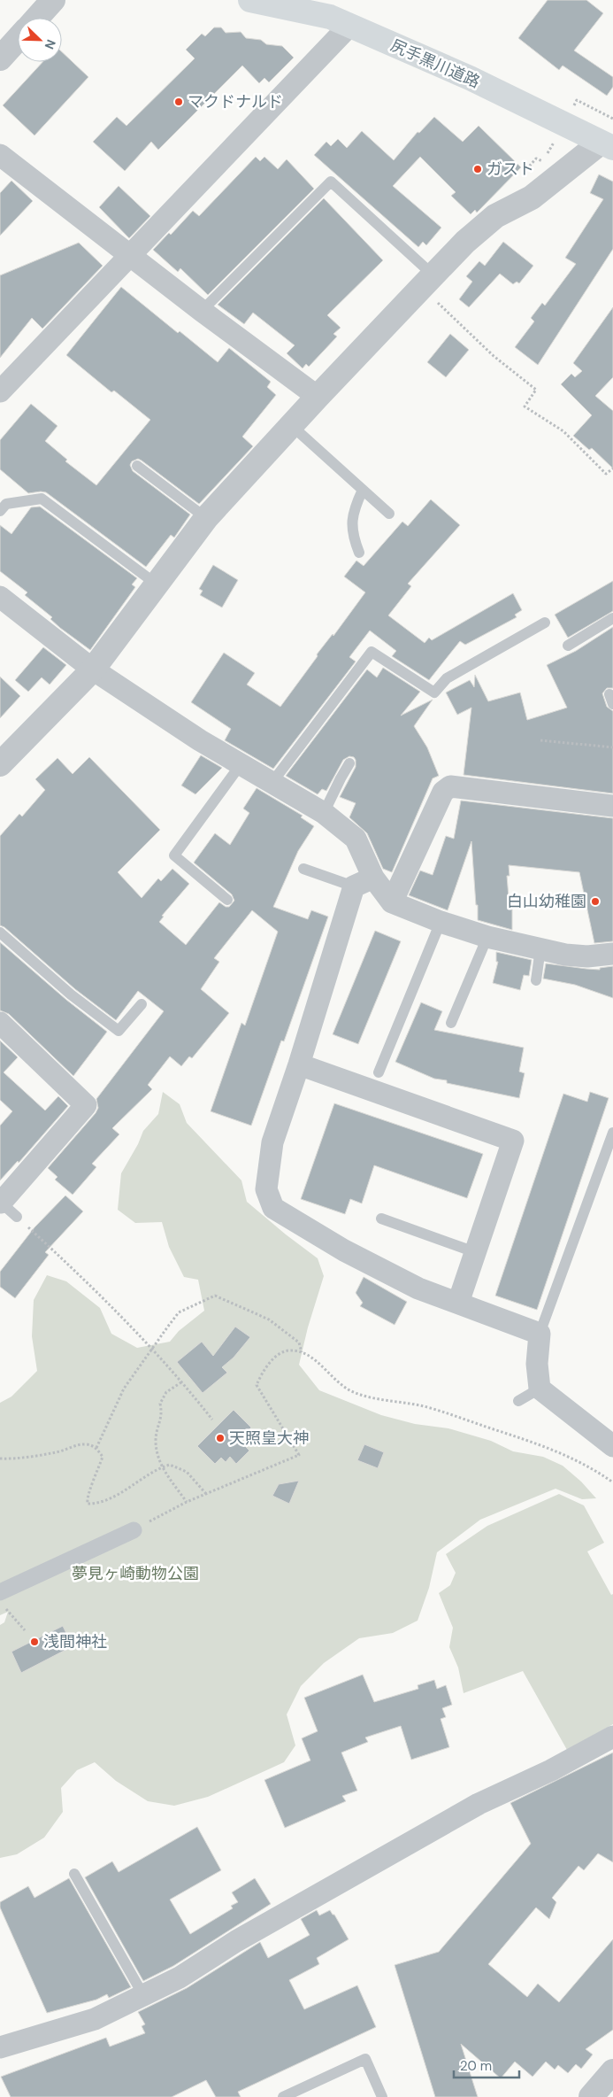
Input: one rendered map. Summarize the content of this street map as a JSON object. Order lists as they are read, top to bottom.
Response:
{
  "streets": {
    "main road": ["尻手黒川道路"]
  },
  "parks": ["夢見ヶ崎動物公園"],
  "places": [
    "マクドナルド",
    "ガスト",
    "白山幼稚園",
    "天照皇大神",
    "浅間神社"
  ],
  "scale_bar": "20 m",
  "north": "bottom right"
}
